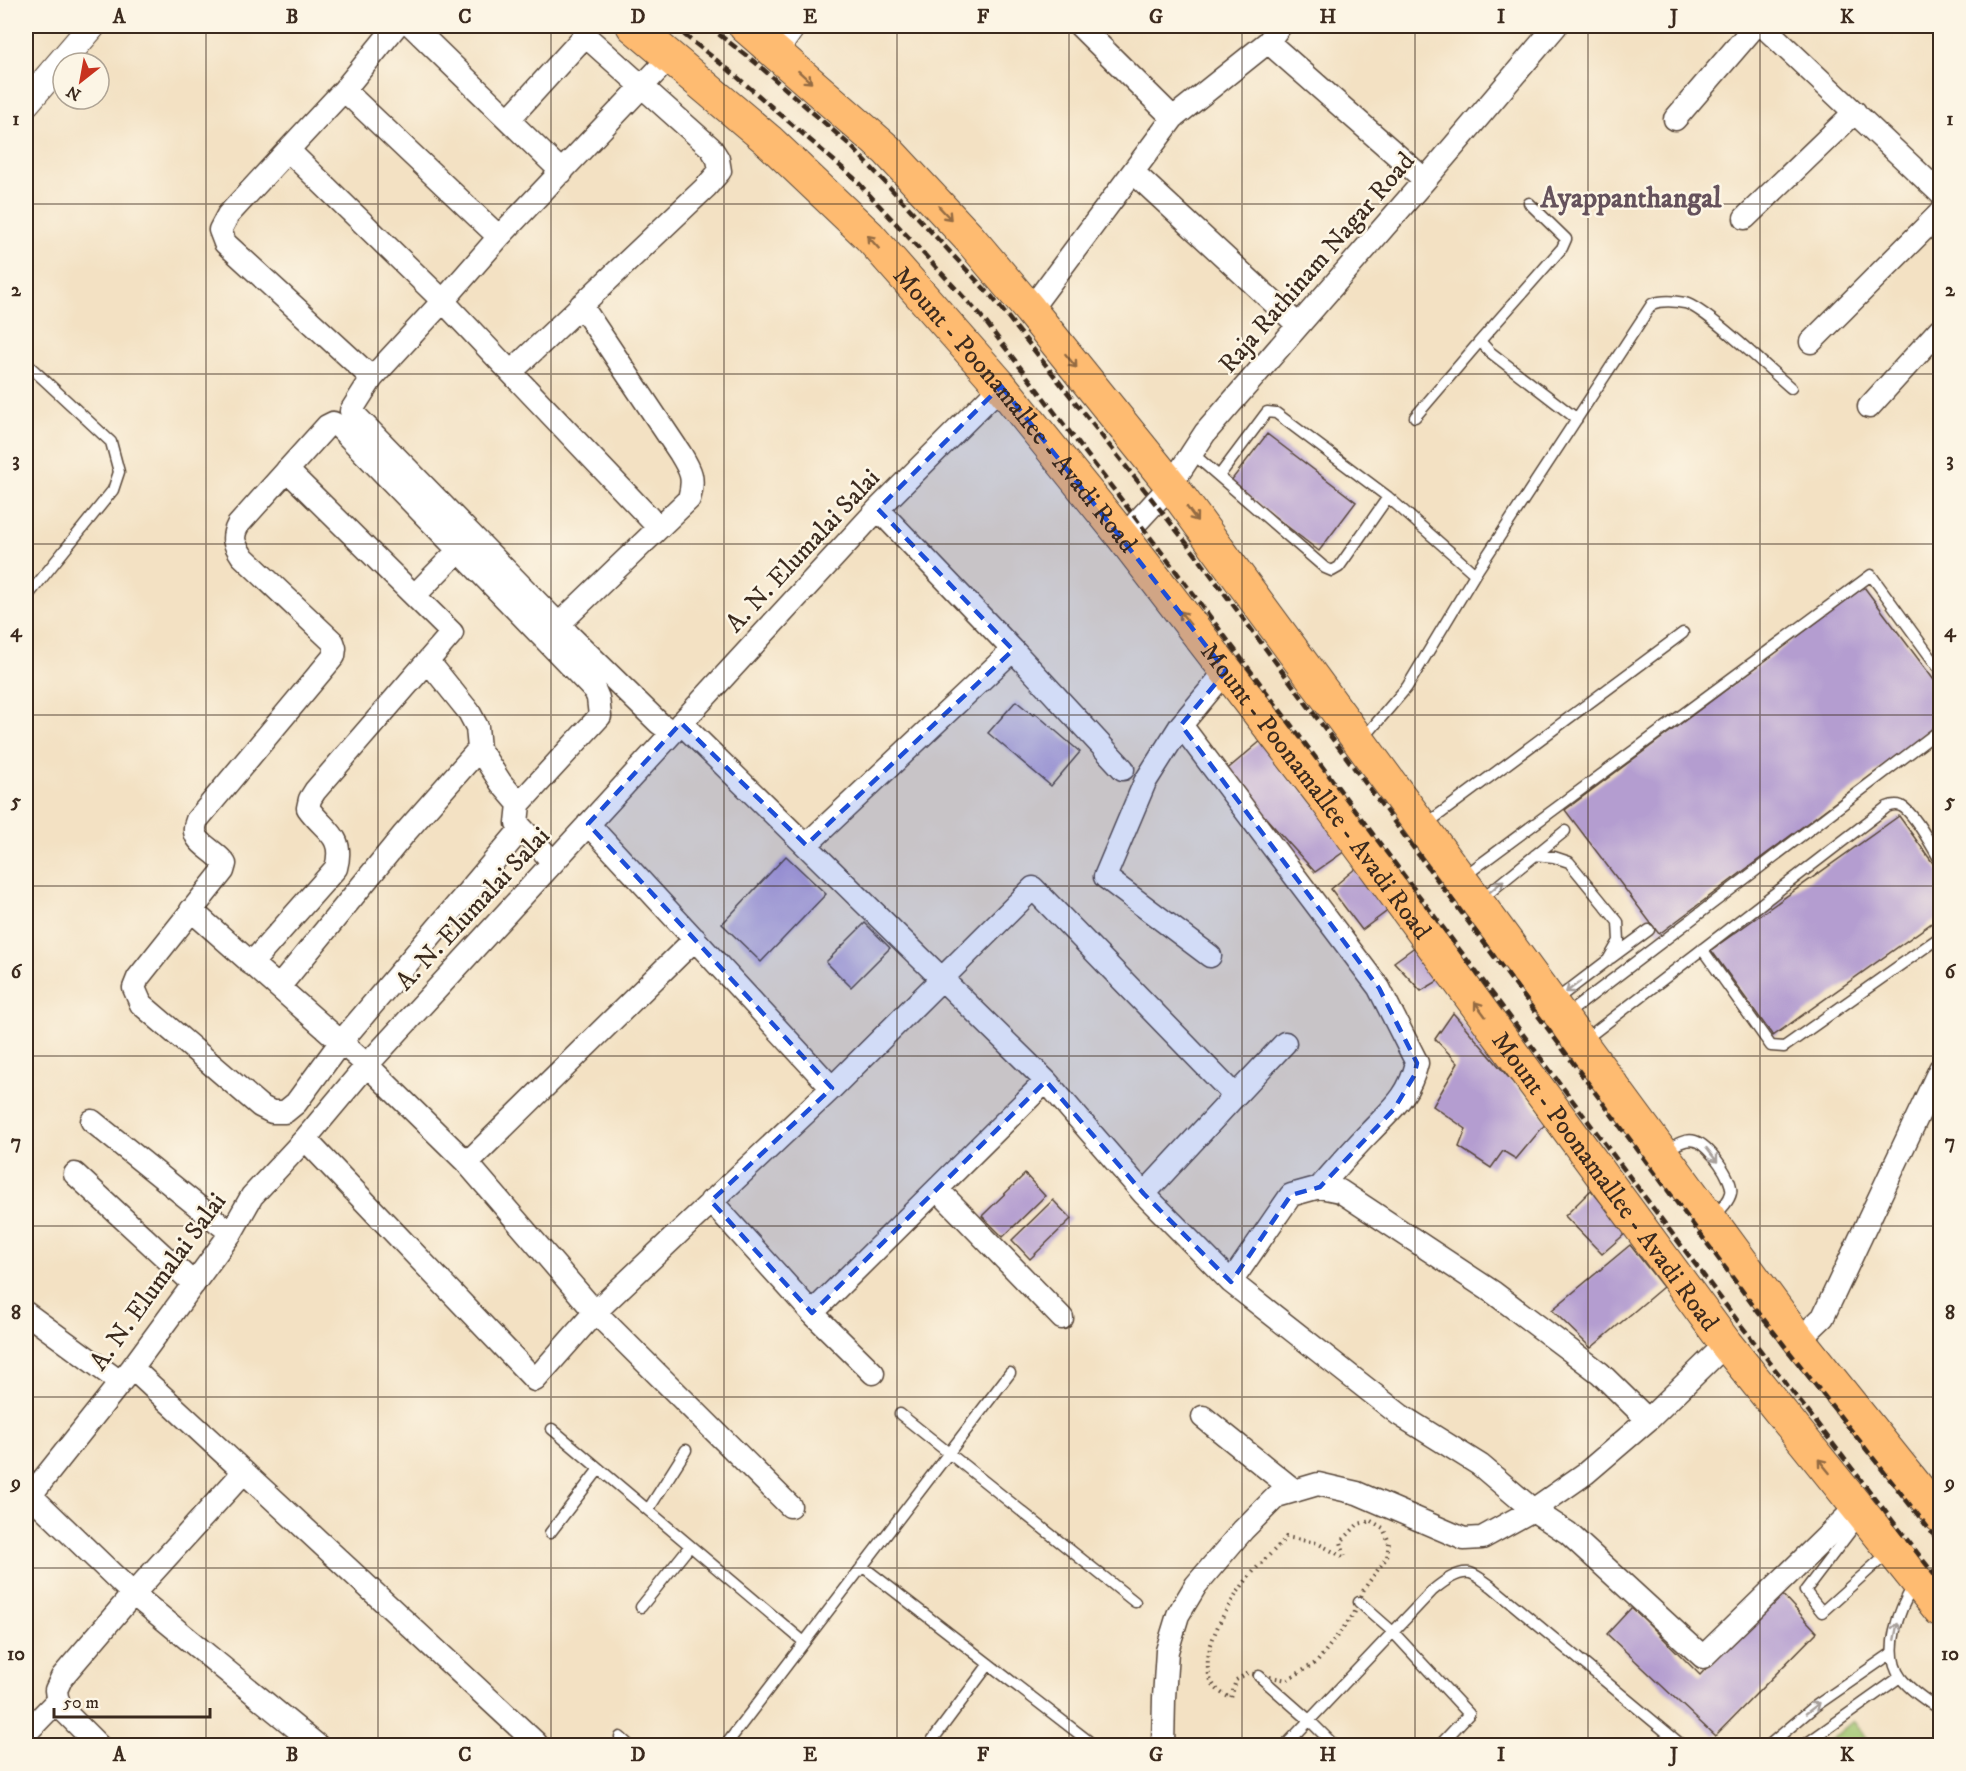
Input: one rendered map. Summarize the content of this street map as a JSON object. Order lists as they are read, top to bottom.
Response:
{
  "streets": {
    "main road": ["Mount - Poonamallee - Avadi Road"],
    "street": ["Raja Rathinam Nagar Road", "A. N. Elumalai Salai"]
  },
  "crossings": [
    ["Raja Rathinam Nagar Road", "Mount - Poonamallee - Avadi Road"],
    ["Mount - Poonamallee - Avadi Road", "A. N. Elumalai Salai"]
  ],
  "districts": ["Ayappanthangal"],
  "scale_bar": "50 m",
  "north": "bottom left",
  "grid": {
    "columns": [
      "A",
      "B",
      "C",
      "D",
      "E",
      "F",
      "G",
      "H",
      "I",
      "J",
      "K"
    ],
    "rows": [
      "1",
      "2",
      "3",
      "4",
      "5",
      "6",
      "7",
      "8",
      "9",
      "10"
    ]
  }
}
